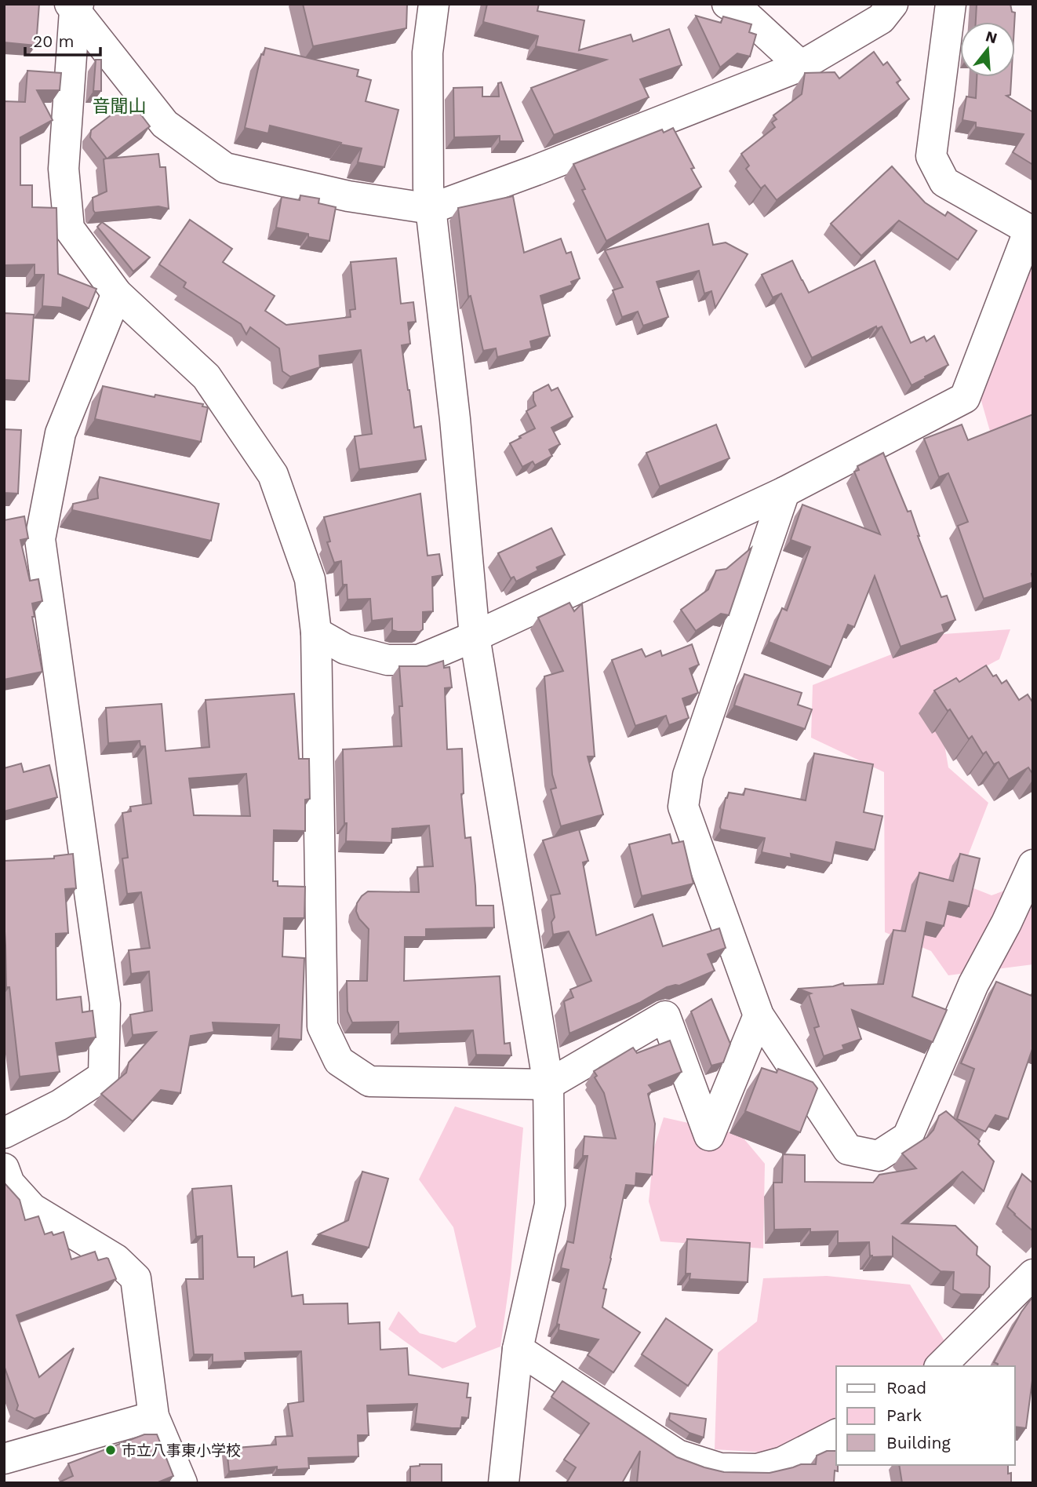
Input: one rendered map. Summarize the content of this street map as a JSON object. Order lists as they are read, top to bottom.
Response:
{
  "districts": ["音聞山"],
  "places": ["市立八事東小学校"],
  "legend": ["Road", "Park", "Building"],
  "scale_bar": "20 m",
  "north": "top"
}
